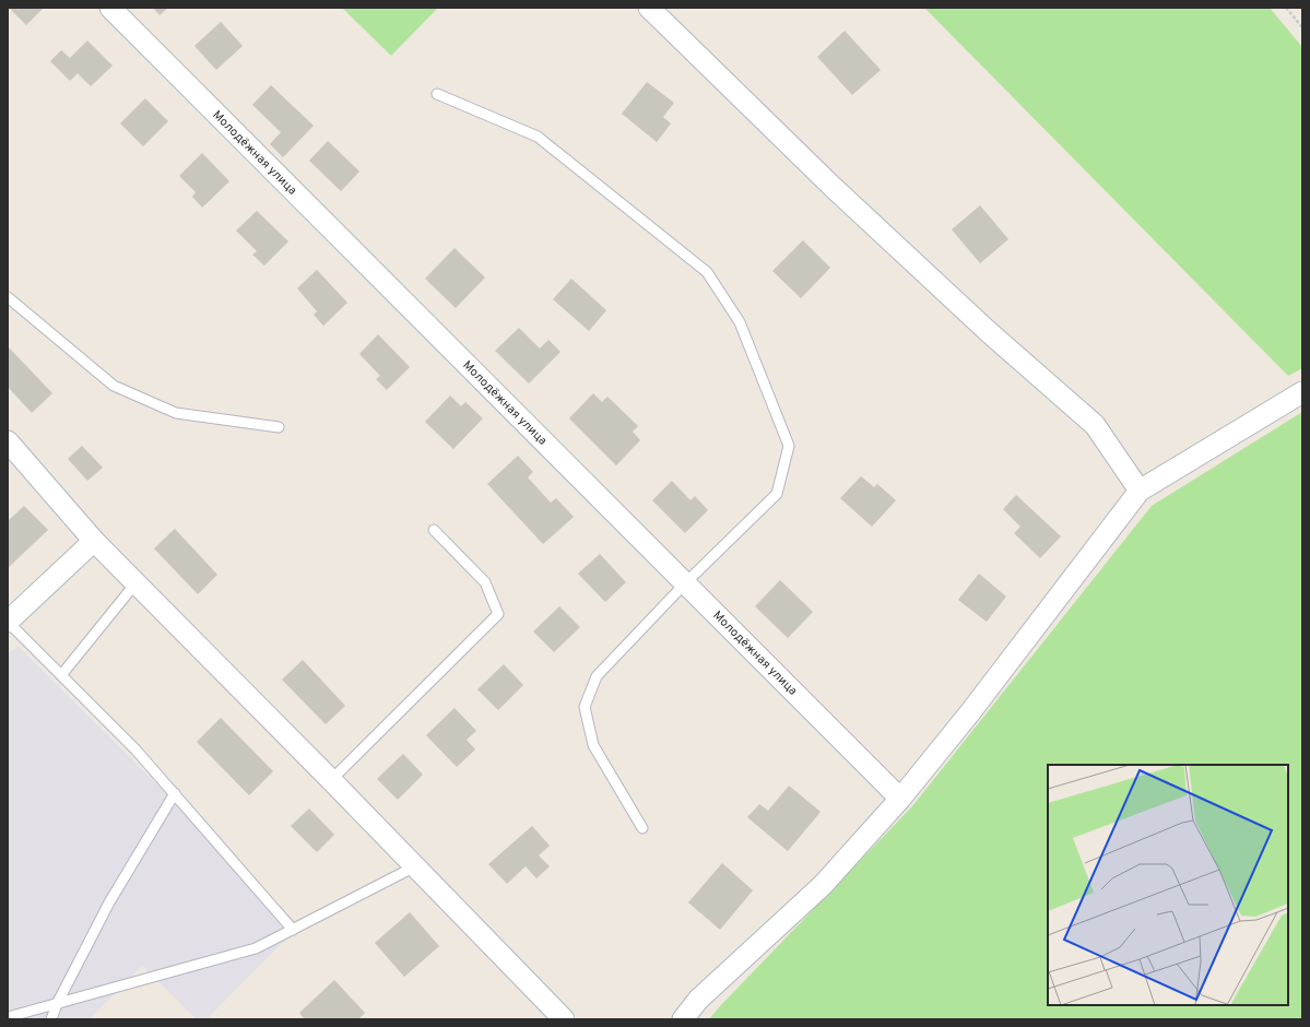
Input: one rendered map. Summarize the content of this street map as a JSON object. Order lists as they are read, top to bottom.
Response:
{
  "streets": {
    "street": ["Молодёжная улица"]
  }
}
